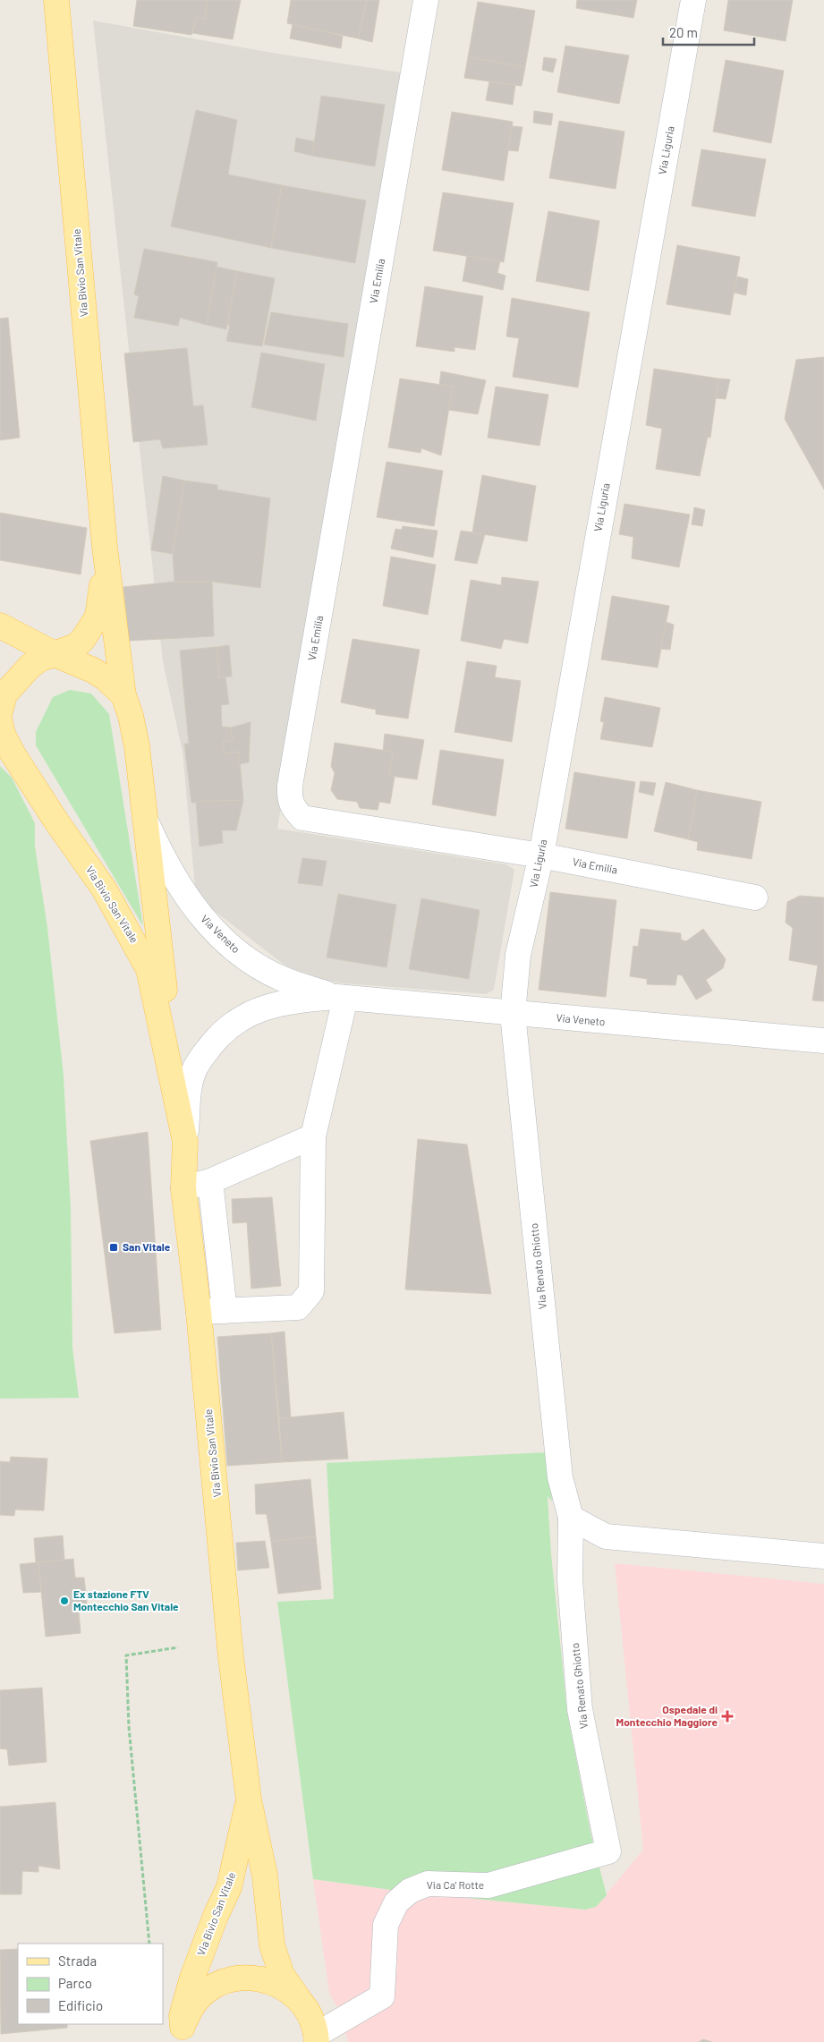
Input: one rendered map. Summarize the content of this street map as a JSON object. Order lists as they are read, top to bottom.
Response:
{
  "streets": {
    "main road": ["Via Bivio San Vitale"],
    "street": [
      "Via Liguria",
      "Via Emilia",
      "Via Veneto",
      "Via Renato Ghiotto",
      "Via Ca' Rotte"
    ]
  },
  "crossings": [
    ["Via Liguria", "Via Emilia"],
    ["Via Liguria", "Via Veneto"],
    ["Via Liguria", "Via Renato Ghiotto"],
    ["Via Bivio San Vitale", "Via Veneto"],
    ["Via Bivio San Vitale", "Via Ca' Rotte"],
    ["Via Veneto", "Via Renato Ghiotto"],
    ["Via Renato Ghiotto", "Via Ca' Rotte"]
  ],
  "places": {
    "transit": ["San Vitale"],
    "other": ["Ex stazione FTV Montecchio San Vitale"],
    "health": ["Ospedale di Montecchio Maggiore"]
  },
  "legend": ["Strada", "Parco", "Edificio"],
  "scale_bar": "20 m"
}
